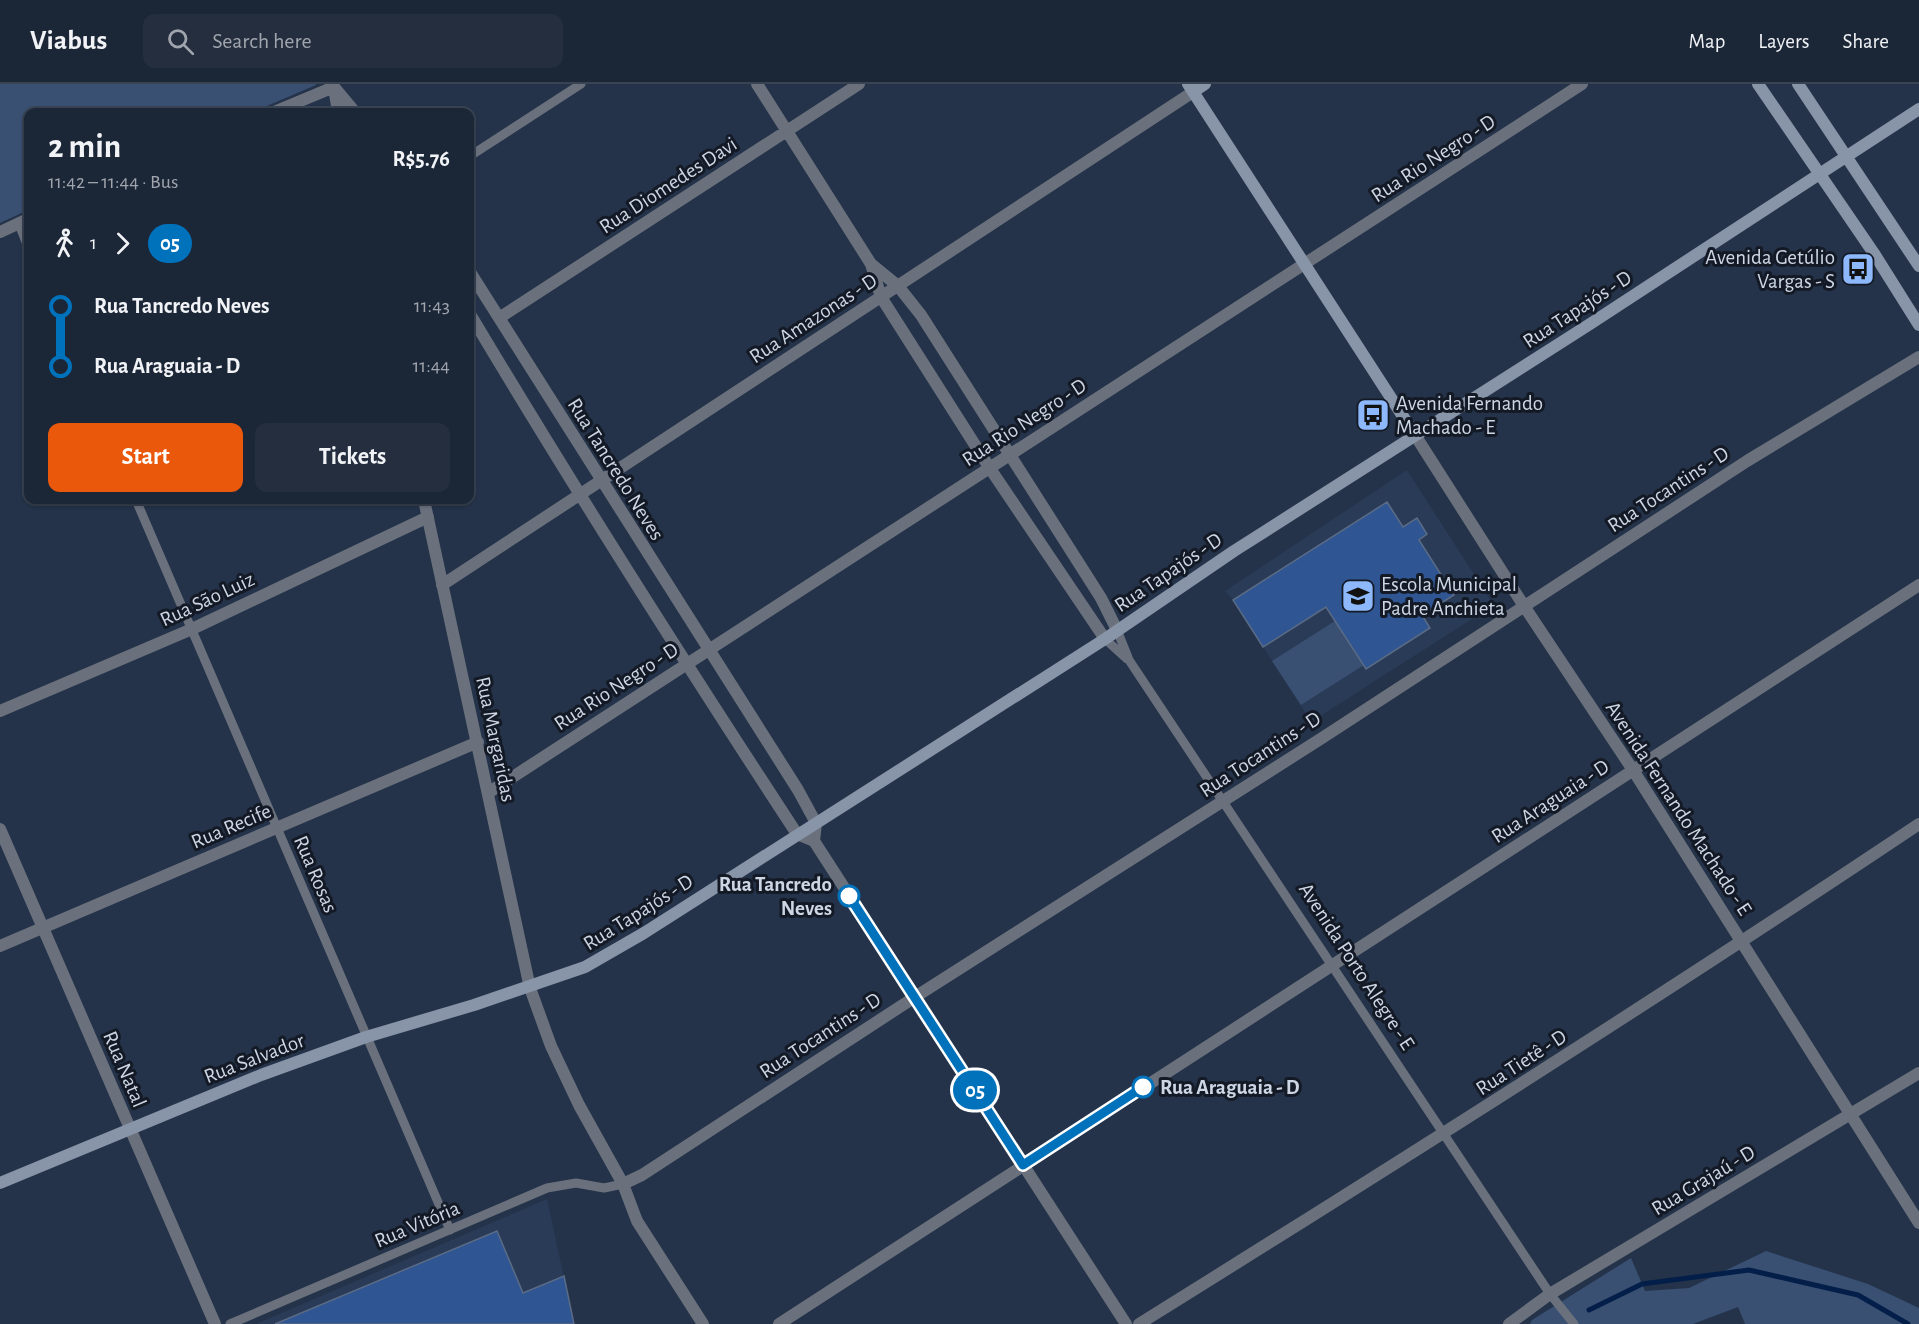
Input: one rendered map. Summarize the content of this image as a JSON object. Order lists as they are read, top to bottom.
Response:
{
  "streets": {
    "street": [
      "Rua Rio Negro - D",
      "Rua Diomedes Davi",
      "Rua Tapajós - D",
      "Rua Amazonas - D",
      "Rua Tancredo Neves",
      "Rua Tocantins - D",
      "Rua São Luiz",
      "Rua Margaridas",
      "Rua Araguaia - D",
      "Avenida Fernando Machado - E",
      "Rua Recife",
      "Avenida Porto Alegre - E",
      "Rua Salvador",
      "Rua Tietê - D",
      "Rua Natal",
      "Rua Grajaú - D"
    ],
    "lane": ["Rua Rosas", "Rua Vitória"]
  },
  "crossings": [
    ["Rua Rio Negro - D", "Rua Tancredo Neves"],
    ["Rua Rio Negro - D", "Rua Margaridas"],
    ["Rua Rio Negro - D", "Avenida Fernando Machado - E"],
    ["Rua Rio Negro - D", "Avenida Porto Alegre - E"],
    ["Rua Diomedes Davi", "Rua Tancredo Neves"],
    ["Rua Diomedes Davi", "Avenida Porto Alegre - E"],
    ["Rua Tapajós - D", "Rua Tancredo Neves"],
    ["Rua Tapajós - D", "Rua Margaridas"],
    ["Rua Tapajós - D", "Avenida Fernando Machado - E"],
    ["Rua Tapajós - D", "Avenida Porto Alegre - E"],
    ["Rua Tapajós - D", "Rua Salvador"],
    ["Rua Amazonas - D", "Rua Tancredo Neves"],
    ["Rua Amazonas - D", "Rua Margaridas"],
    ["Rua Amazonas - D", "Avenida Fernando Machado - E"],
    ["Rua Amazonas - D", "Avenida Porto Alegre - E"],
    ["Rua Tocantins - D", "Rua Margaridas"],
    ["Rua Tocantins - D", "Avenida Fernando Machado - E"],
    ["Rua Tocantins - D", "Avenida Porto Alegre - E"],
    ["Rua Tocantins - D", "Rua Vitória"],
    ["Rua São Luiz", "Rua Margaridas"],
    ["Rua São Luiz", "Rua Rosas"],
    ["Rua Margaridas", "Rua Recife"],
    ["Rua Margaridas", "Rua Salvador"],
    ["Rua Margaridas", "Rua Vitória"],
    ["Rua Araguaia - D", "Avenida Fernando Machado - E"],
    ["Rua Araguaia - D", "Avenida Porto Alegre - E"],
    ["Avenida Fernando Machado - E", "Rua Tietê - D"],
    ["Avenida Fernando Machado - E", "Rua Grajaú - D"],
    ["Rua Recife", "Rua Rosas"],
    ["Rua Recife", "Rua Natal"],
    ["Rua Rosas", "Rua Salvador"],
    ["Rua Rosas", "Rua Vitória"],
    ["Avenida Porto Alegre - E", "Rua Tietê - D"],
    ["Avenida Porto Alegre - E", "Rua Grajaú - D"],
    ["Rua Salvador", "Rua Natal"]
  ],
  "places": {
    "bus stop": ["Avenida Getúlio Vargas - S", "Avenida Fernando Machado - E"],
    "school or university": ["Escola Municipal Padre Anchieta"],
    "other": ["Rua Tancredo Neves", "Rua Araguaia - D"]
  },
  "lines": ["bus line 05"],
  "page": {
    "header": "Viabus",
    "search": "Search here",
    "nav": ["Map", "Layers", "Share"],
    "on_map": "05",
    "heading": ["2 min", "11:42 – 11:44 · Bus", "R$5.76"],
    "legs": ["1", "05"],
    "list": [
      {
        "name": "Rua Tancredo Neves",
        "value": "11:43"
      },
      {
        "name": "Rua Araguaia - D",
        "value": "11:44"
      }
    ],
    "buttons": ["Start", "Tickets"]
  }
}
